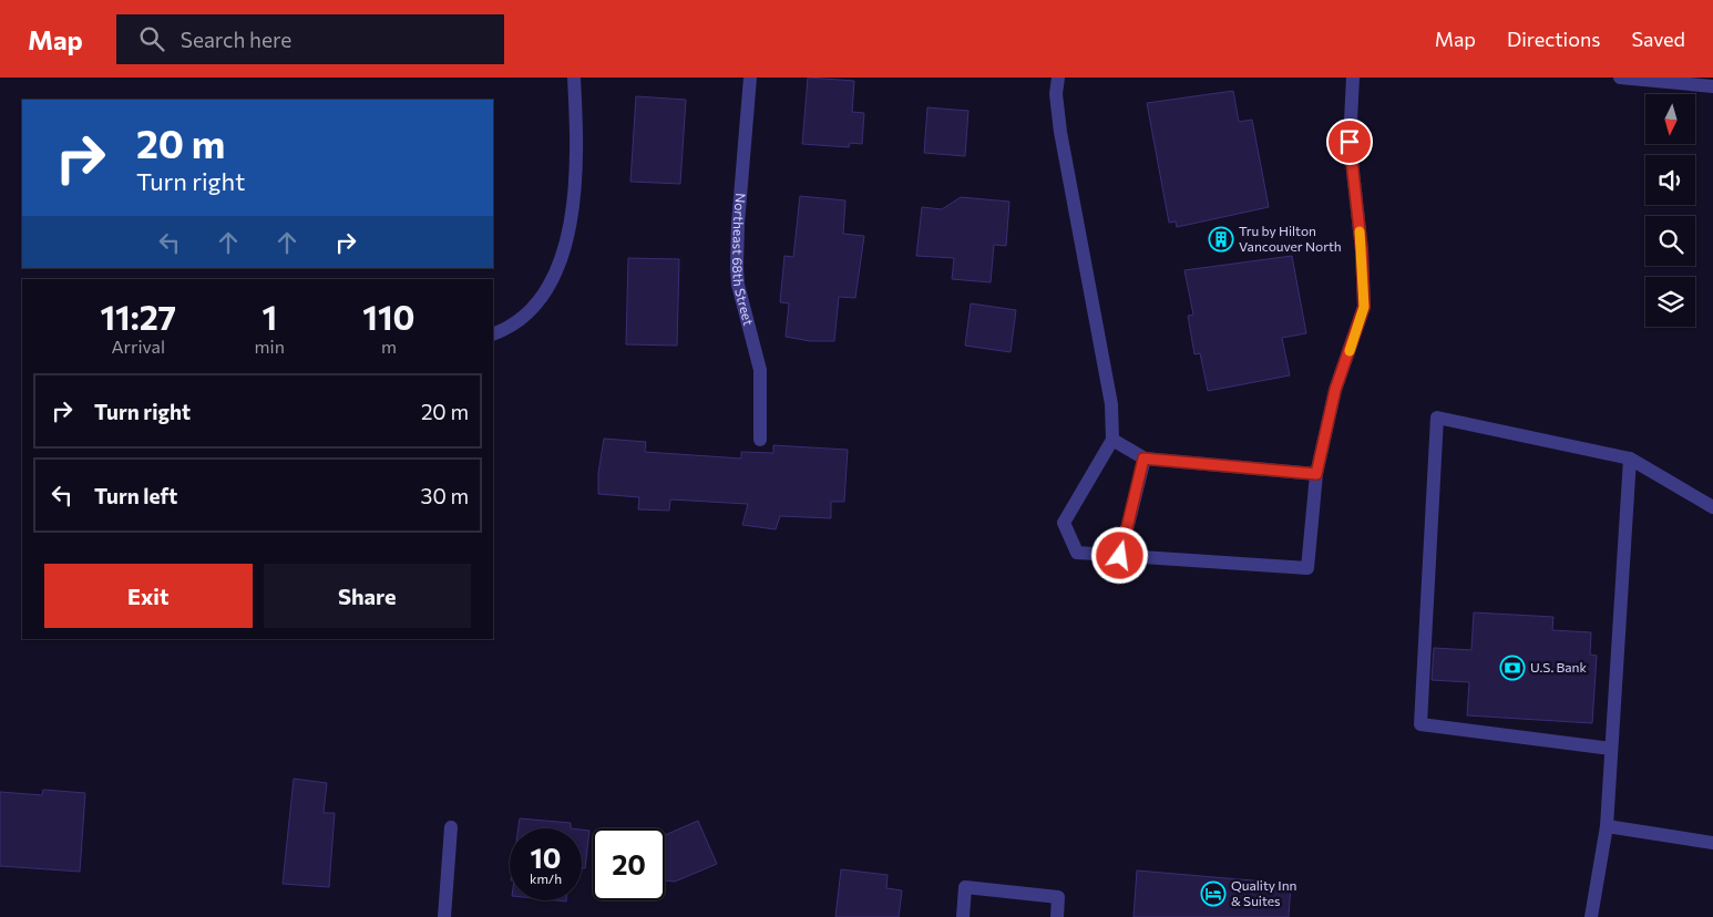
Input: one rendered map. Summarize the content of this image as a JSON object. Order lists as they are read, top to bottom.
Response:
{
  "streets": {
    "street": ["Northeast 68th Street"]
  },
  "places": {
    "building": ["Tru by Hilton Vancouver North"],
    "bank": ["U.S. Bank"],
    "hotel": ["Quality Inn & Suites"]
  },
  "north": "bottom",
  "page": {
    "header": "Map",
    "search": "Search here",
    "nav": ["Map", "Directions", "Saved"],
    "turn": ["20 m", "Turn right"],
    "eta": [
      "11:27",
      "Arrival",
      "1",
      "min",
      "110",
      "m"
    ],
    "list": [
      {
        "name": "Turn right",
        "value": "20 m"
      },
      {
        "name": "Turn left",
        "value": "30 m"
      }
    ],
    "buttons": ["Exit", "Share"],
    "speed": "10 km/h",
    "limit": "20"
  }
}
